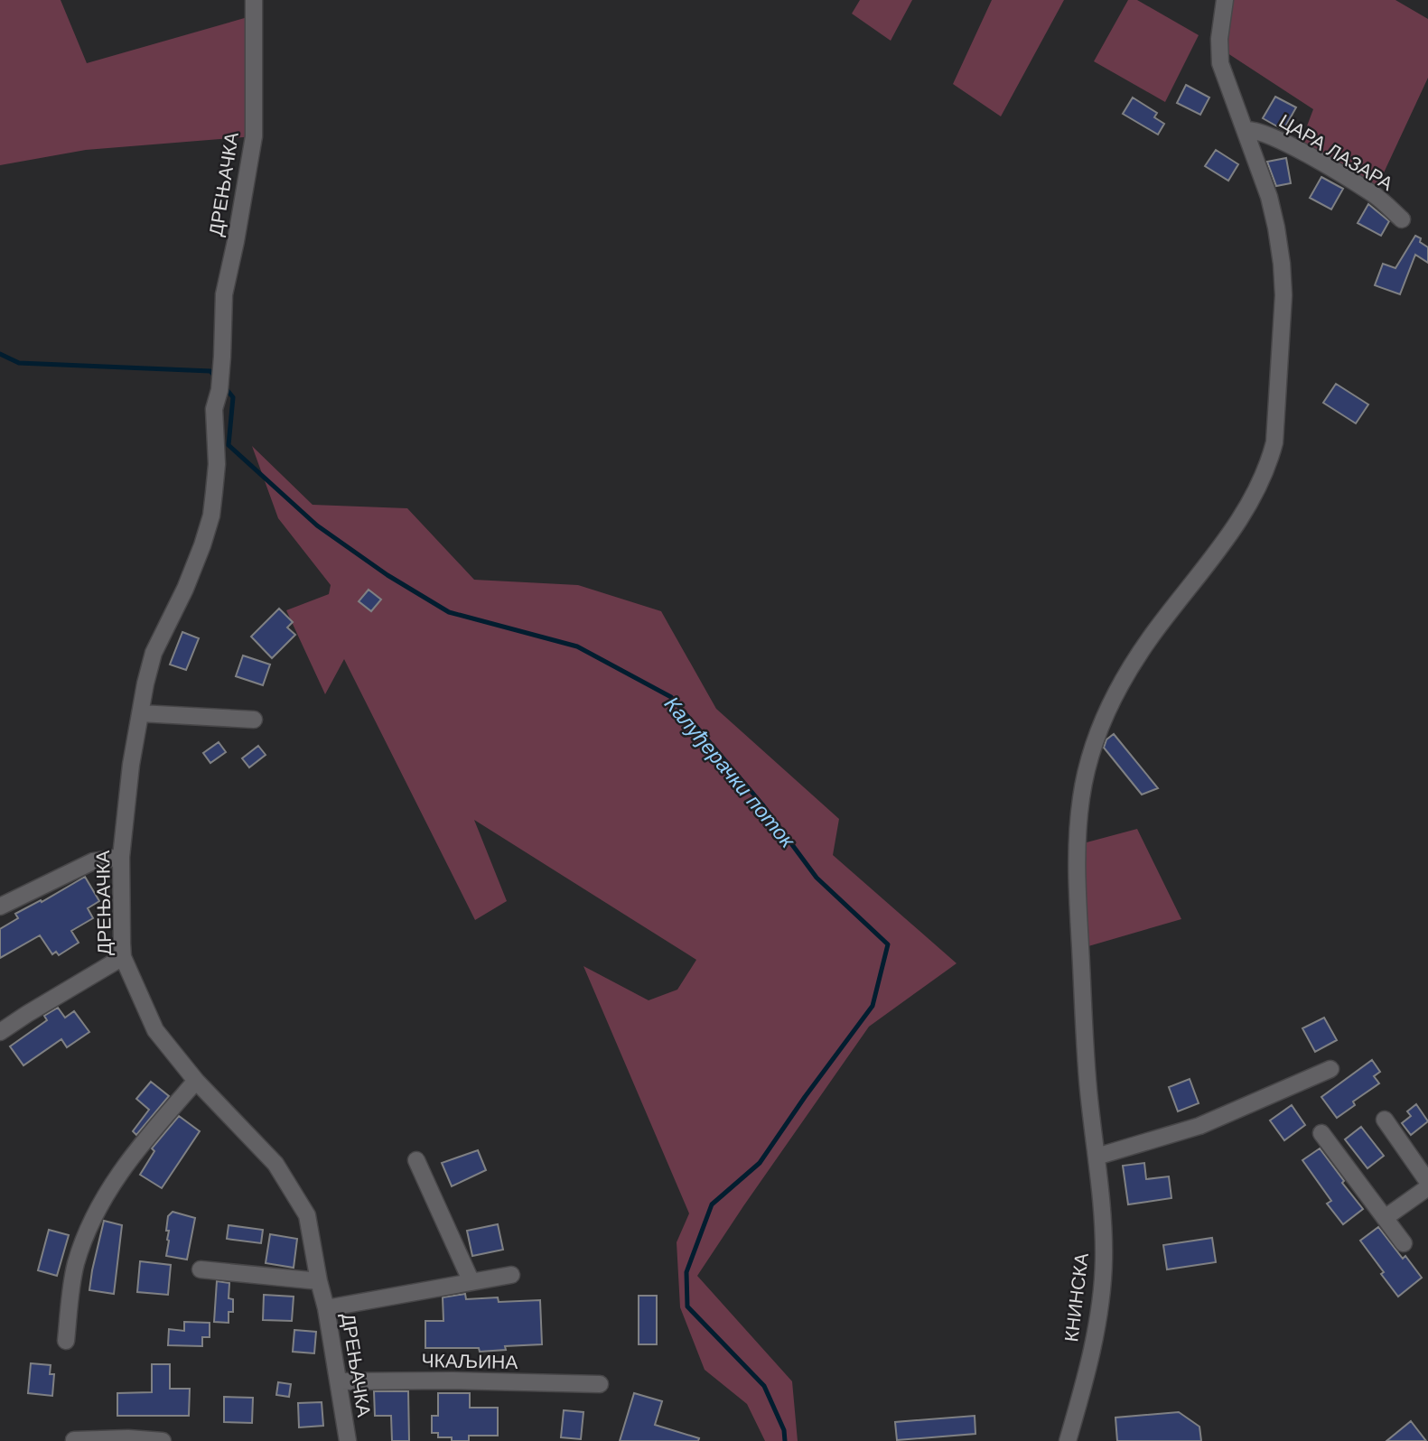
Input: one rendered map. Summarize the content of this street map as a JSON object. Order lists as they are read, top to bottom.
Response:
{
  "streets": {
    "street": [
      "ЦАРА ЛАЗАРА",
      "ДРЕЊАЧКА",
      "КНИНСКА",
      "ЧКАЉИНА"
    ]
  },
  "crossings": [
    ["ЦАРА ЛАЗАРА", "КНИНСКА"],
    ["ДРЕЊАЧКА", "ЧКАЉИНА"]
  ],
  "water": ["Калуђерачки поток"]
}
